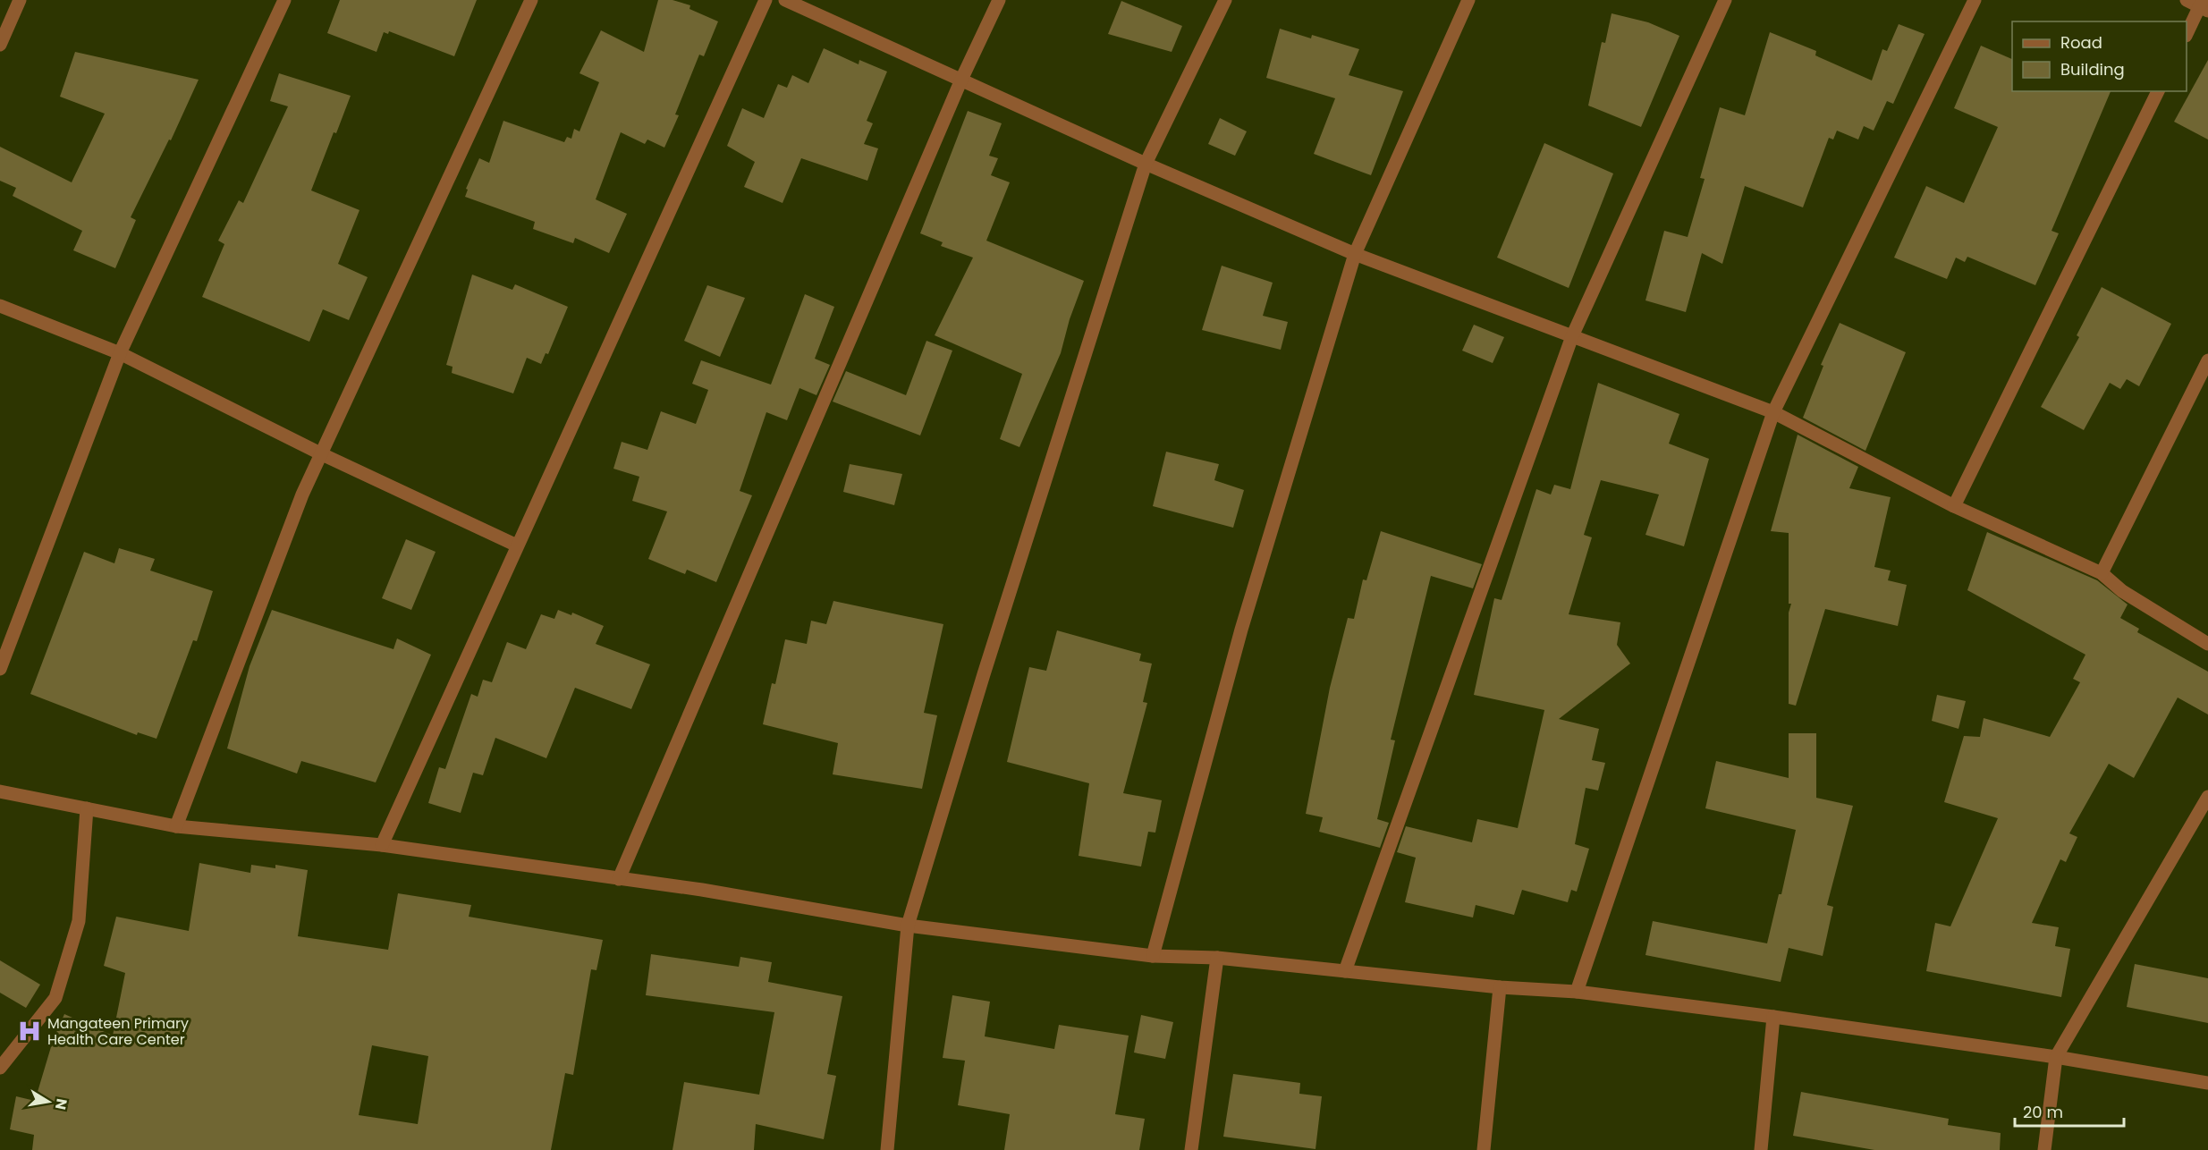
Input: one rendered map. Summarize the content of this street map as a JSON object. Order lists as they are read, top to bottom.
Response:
{
  "places": {
    "hospital": ["Mangateen Primary Health Care Center"]
  },
  "legend": ["Road", "Building"],
  "scale_bar": "20 m",
  "north": "right"
}
